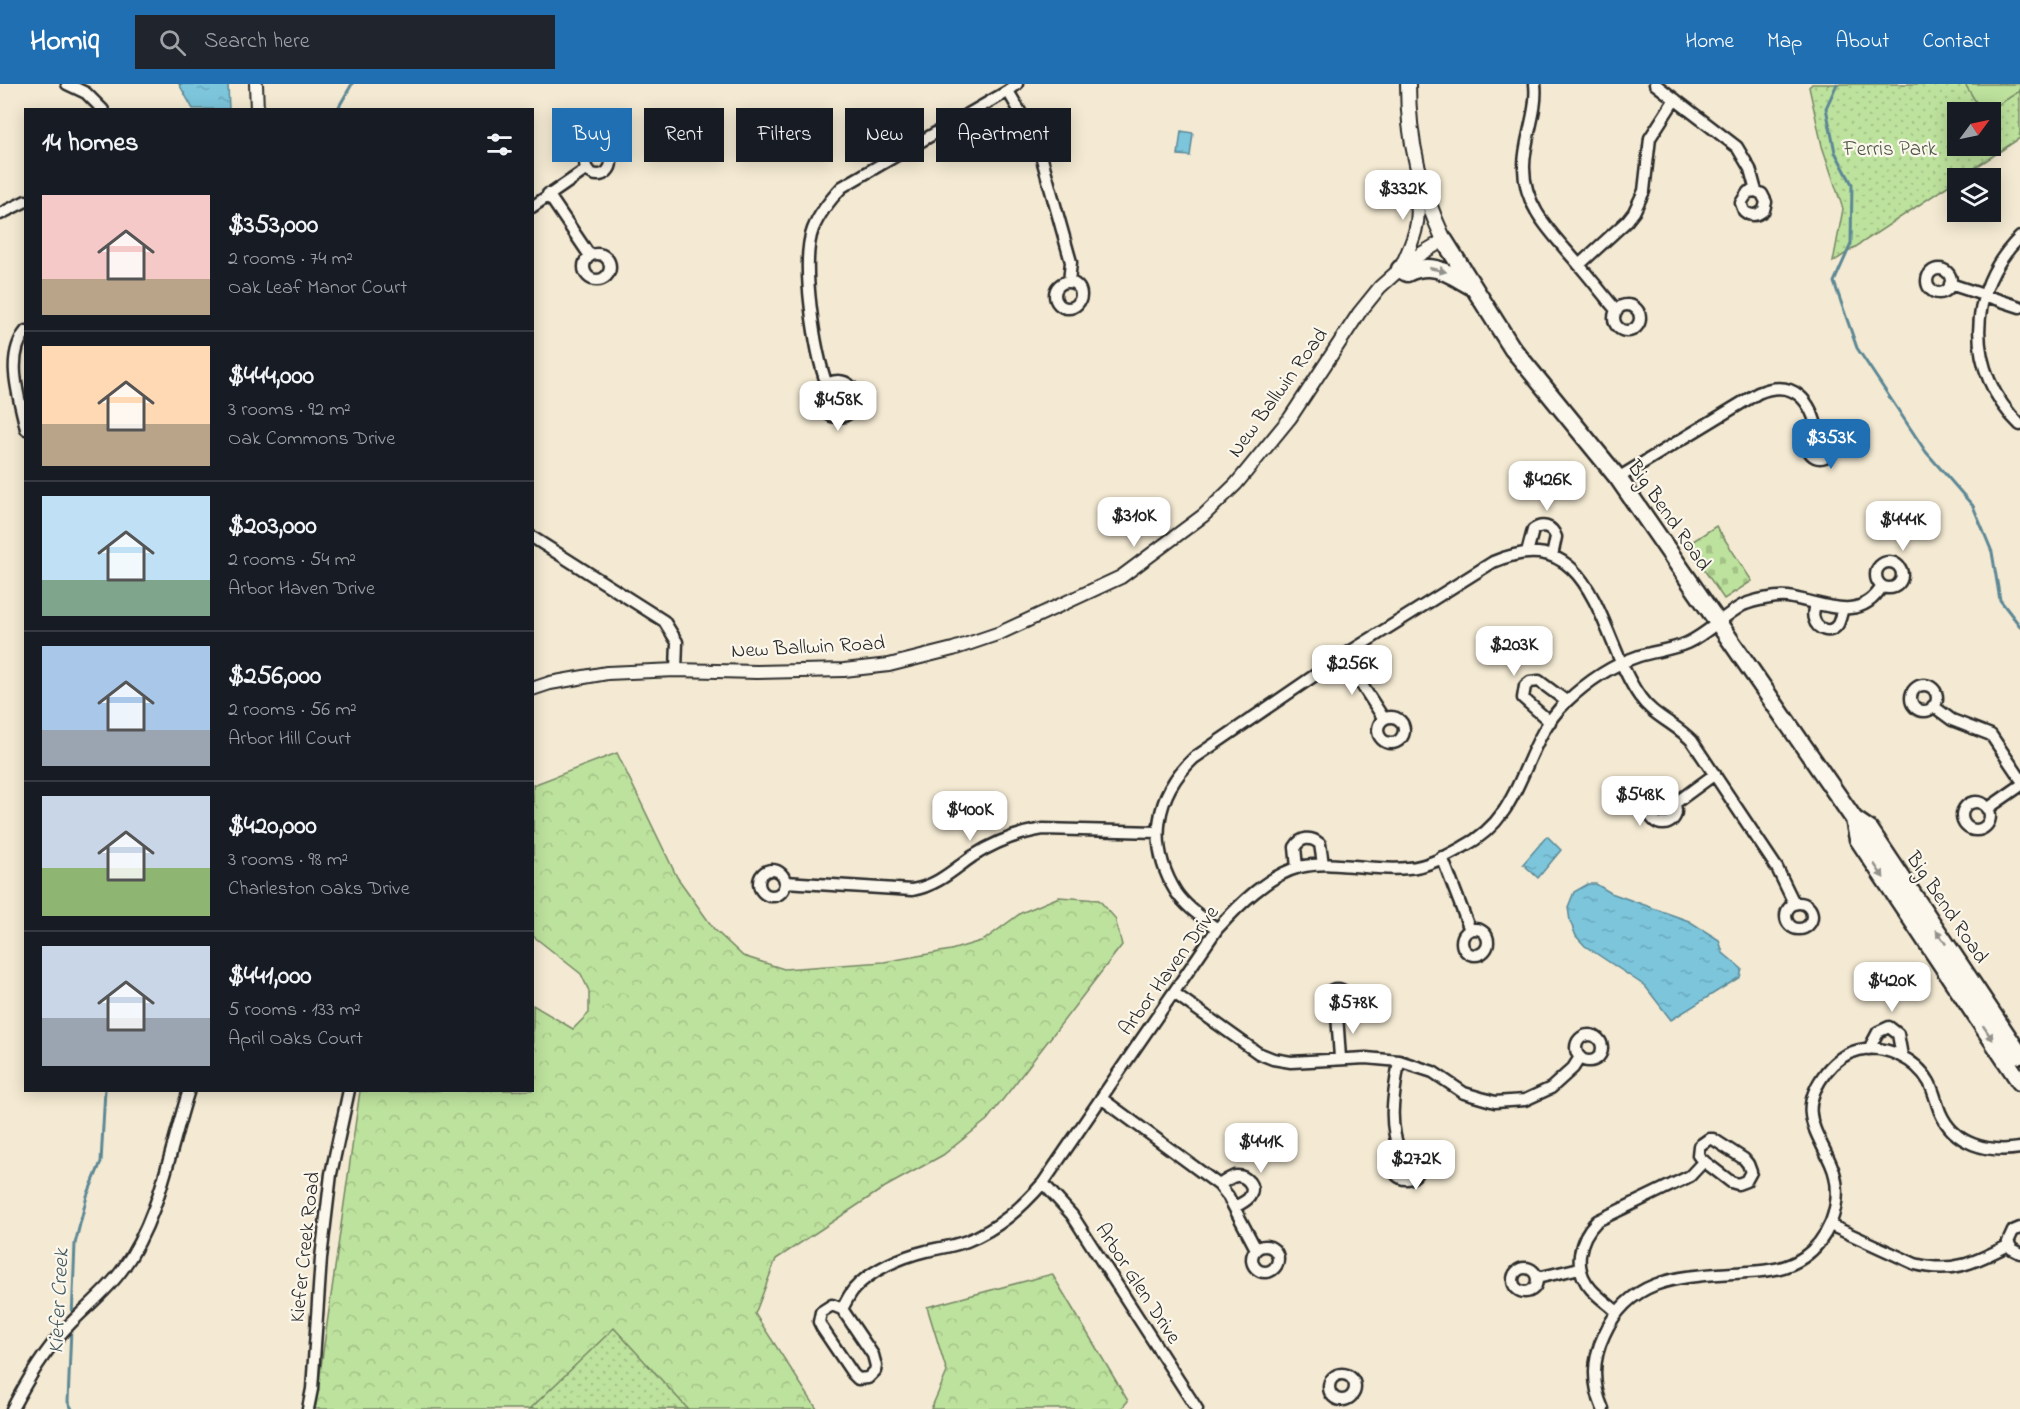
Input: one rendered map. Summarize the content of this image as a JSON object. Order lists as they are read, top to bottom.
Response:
{
  "streets": {
    "main road": ["Big Bend Road"],
    "street": [
      "New Ballwin Road",
      "Arbor Haven Drive",
      "Kiefer Creek Road",
      "Arbor Glen Drive"
    ]
  },
  "crossings": [
    ["New Ballwin Road", "Big Bend Road"],
    ["Big Bend Road", "Arbor Haven Drive"],
    ["Arbor Haven Drive", "Arbor Glen Drive"]
  ],
  "water": ["Kiefer Creek"],
  "parks": ["Ferris Park"],
  "north": "top right",
  "page": {
    "header": "Homiq",
    "search": "Search here",
    "nav": [
      "Home",
      "Map",
      "About",
      "Contact"
    ],
    "chip": [
      "Buy",
      "Rent",
      "Filters",
      "New",
      "Apartment"
    ],
    "heading": "14 homes",
    "price": [
      "$332K",
      "$458K",
      "$353K",
      "$426K",
      "$310K",
      "$444K",
      "$203K",
      "$256K",
      "$548K",
      "$400K",
      "$420K",
      "$578K",
      "$441K",
      "$272K"
    ],
    "list": [
      {
        "name": "$353,000",
        "note": "2 rooms · 74 m² · Oak Leaf Manor Court"
      },
      {
        "name": "$444,000",
        "note": "3 rooms · 92 m² · Oak Commons Drive"
      },
      {
        "name": "$203,000",
        "note": "2 rooms · 54 m² · Arbor Haven Drive"
      },
      {
        "name": "$256,000",
        "note": "2 rooms · 56 m² · Arbor Hill Court"
      },
      {
        "name": "$420,000",
        "note": "3 rooms · 98 m² · Charleston Oaks Drive"
      },
      {
        "name": "$441,000",
        "note": "5 rooms · 133 m² · April Oaks Court"
      }
    ]
  }
}
